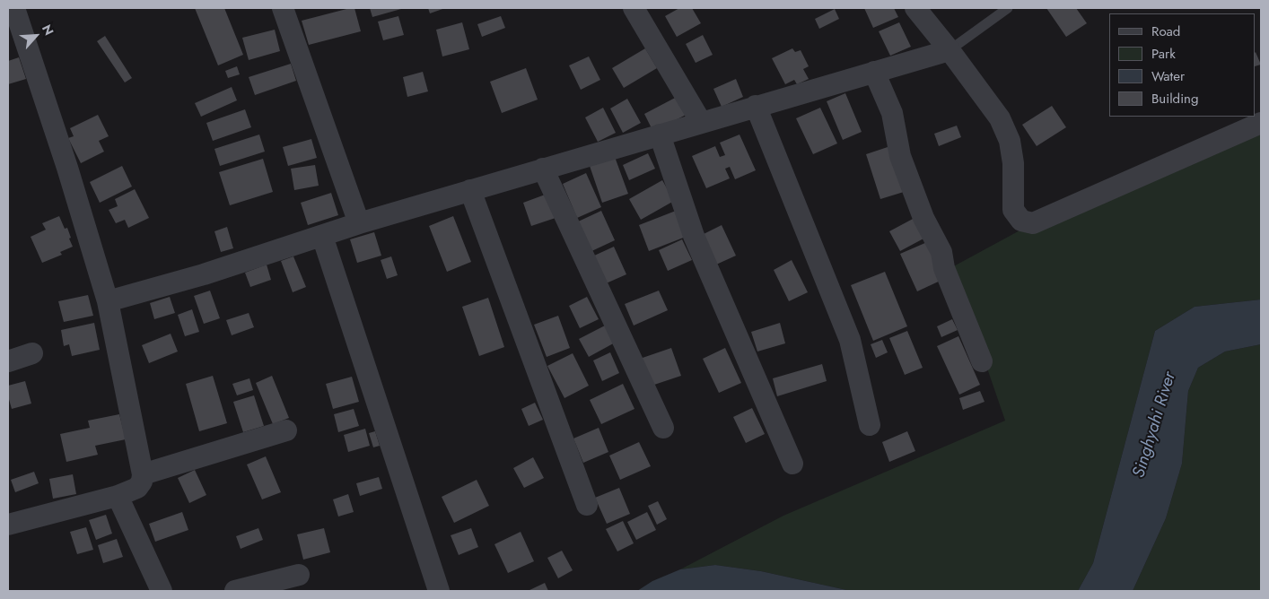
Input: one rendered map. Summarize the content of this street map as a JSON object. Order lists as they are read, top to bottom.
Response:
{
  "water": ["Singhyahi River"],
  "legend": [
    "Road",
    "Park",
    "Water",
    "Building"
  ],
  "north": "top right"
}
